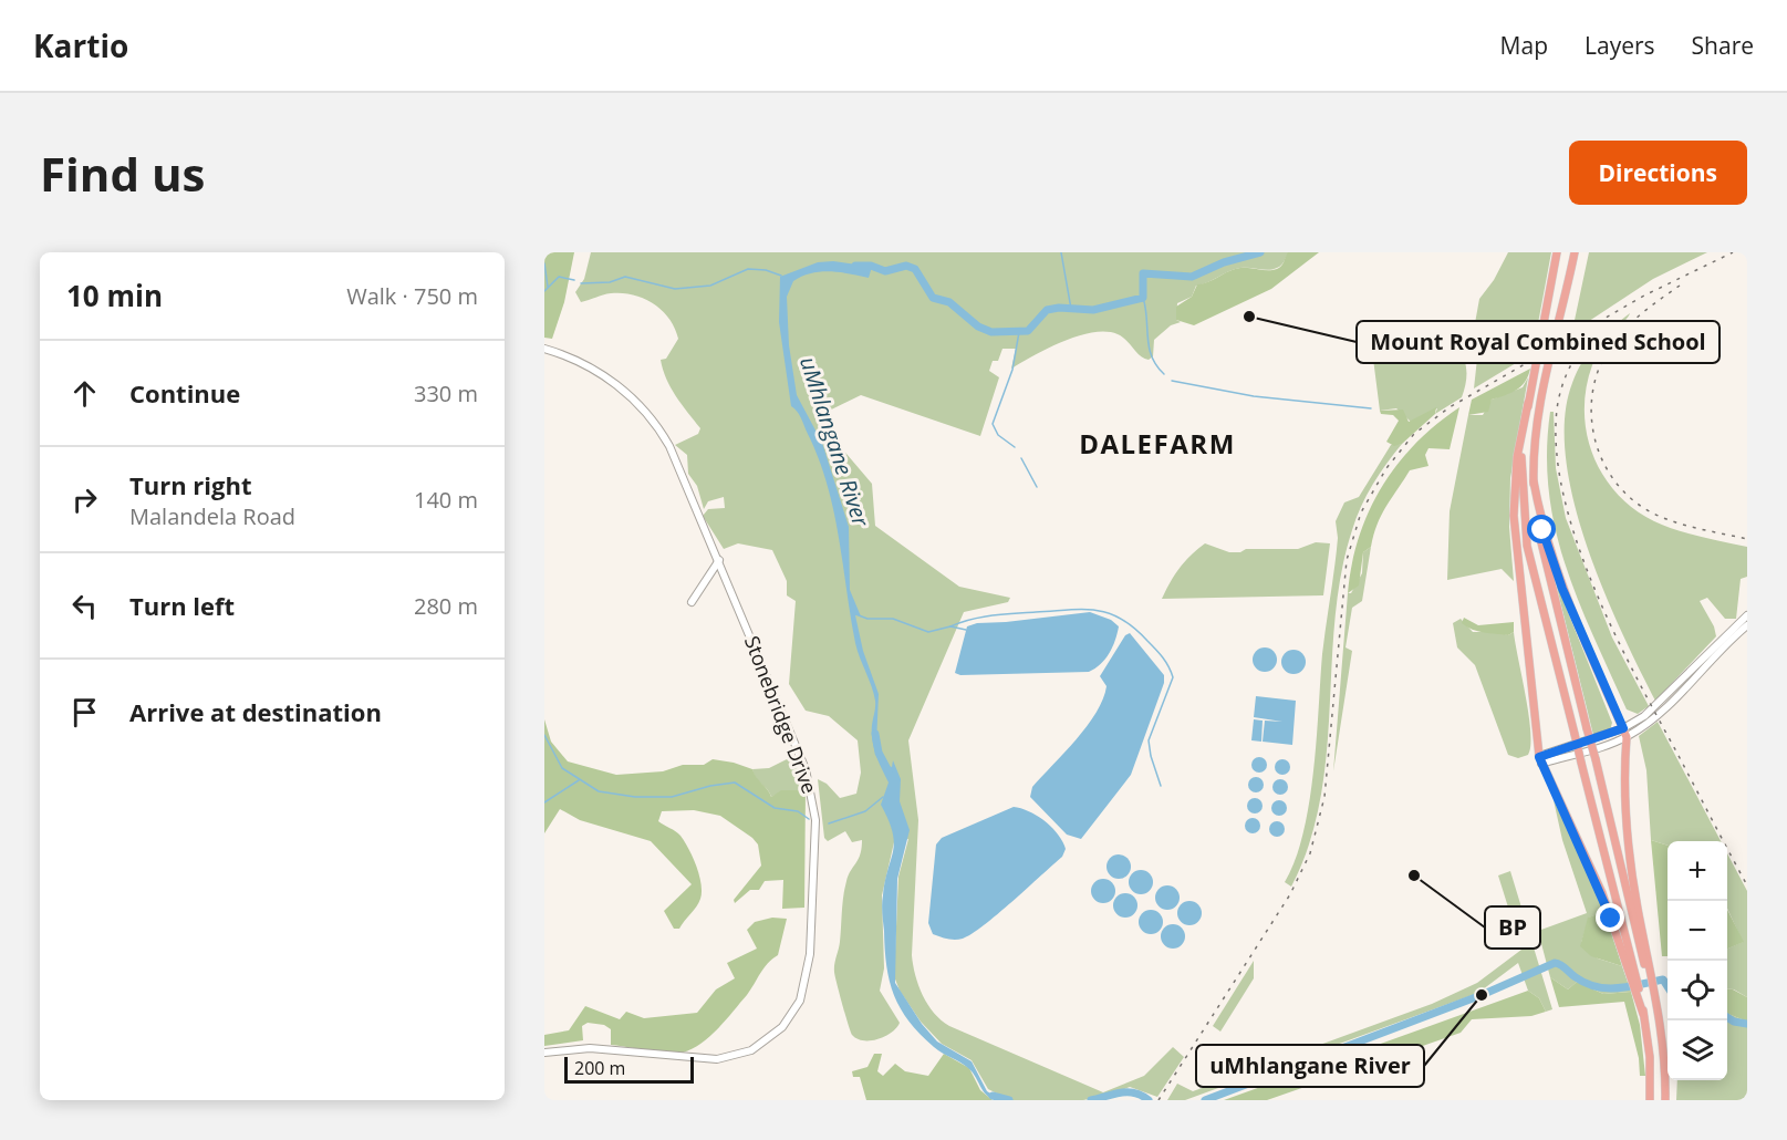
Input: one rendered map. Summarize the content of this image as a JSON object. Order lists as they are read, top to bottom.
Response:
{
  "streets": {
    "street": ["Stonebridge Drive"]
  },
  "districts": ["DALEFARM"],
  "water": ["uMhlangane River"],
  "places": ["Mount Royal Combined School", "BP", "uMhlangane River"],
  "scale_bar": "200 m",
  "page": {
    "header": "Kartio",
    "nav": ["Map", "Layers", "Share"],
    "buttons": "Directions",
    "title": "Find us",
    "heading": ["10 min", "Walk · 750 m"],
    "list": [
      ["Continue", "330 m"],
      ["Turn right", "Malandela Road", "140 m"],
      ["Turn left", "280 m"],
      "Arrive at destination"
    ],
    "map_buttons": ["+", "−"],
    "scale": "200 m"
  }
}
